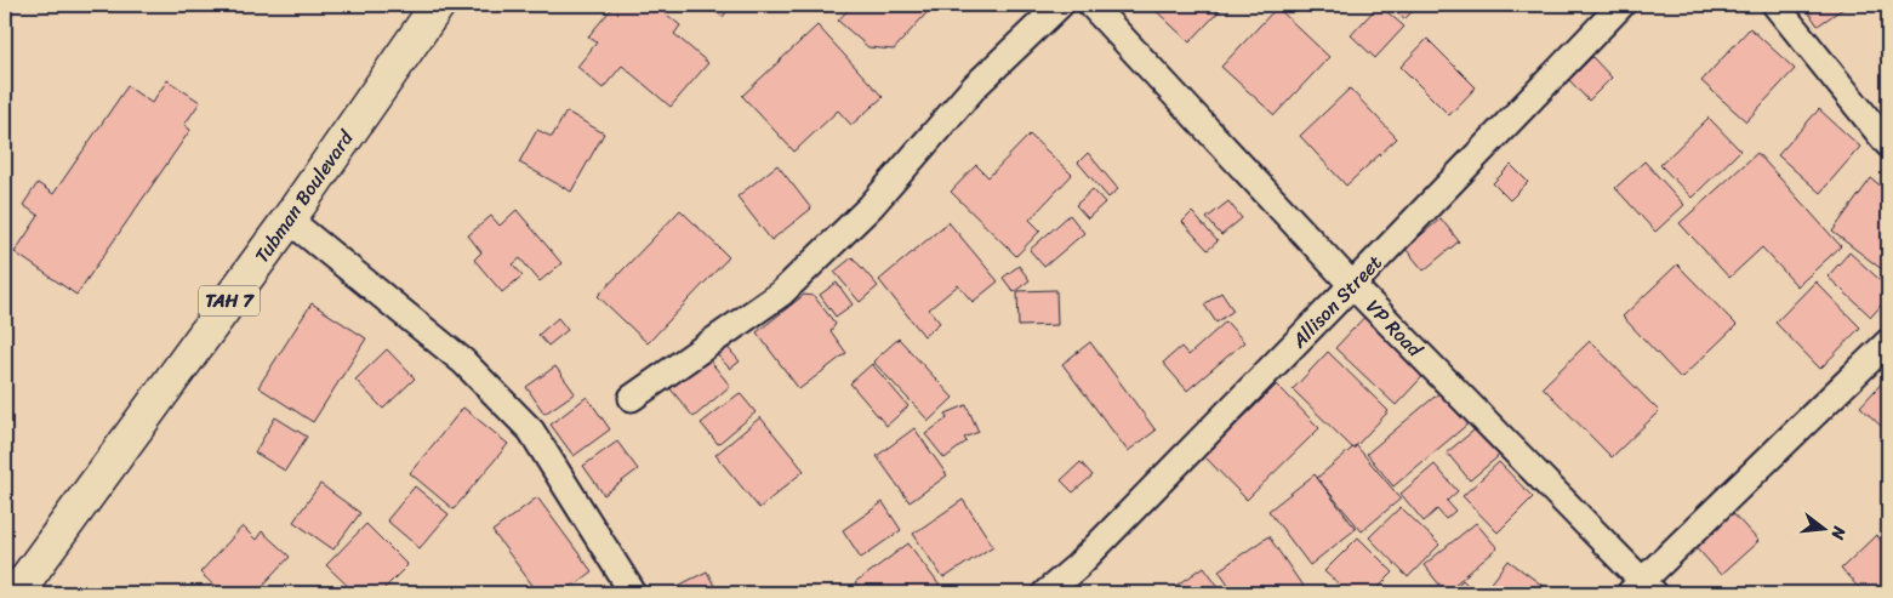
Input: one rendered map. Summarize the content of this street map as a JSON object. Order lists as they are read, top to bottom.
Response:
{
  "streets": {
    "highway": ["Tubman Boulevard", "TAH 7"],
    "street": ["Allison Street", "VP Road"]
  },
  "crossings": [
    ["Allison Street", "VP Road"]
  ],
  "north": "right"
}
